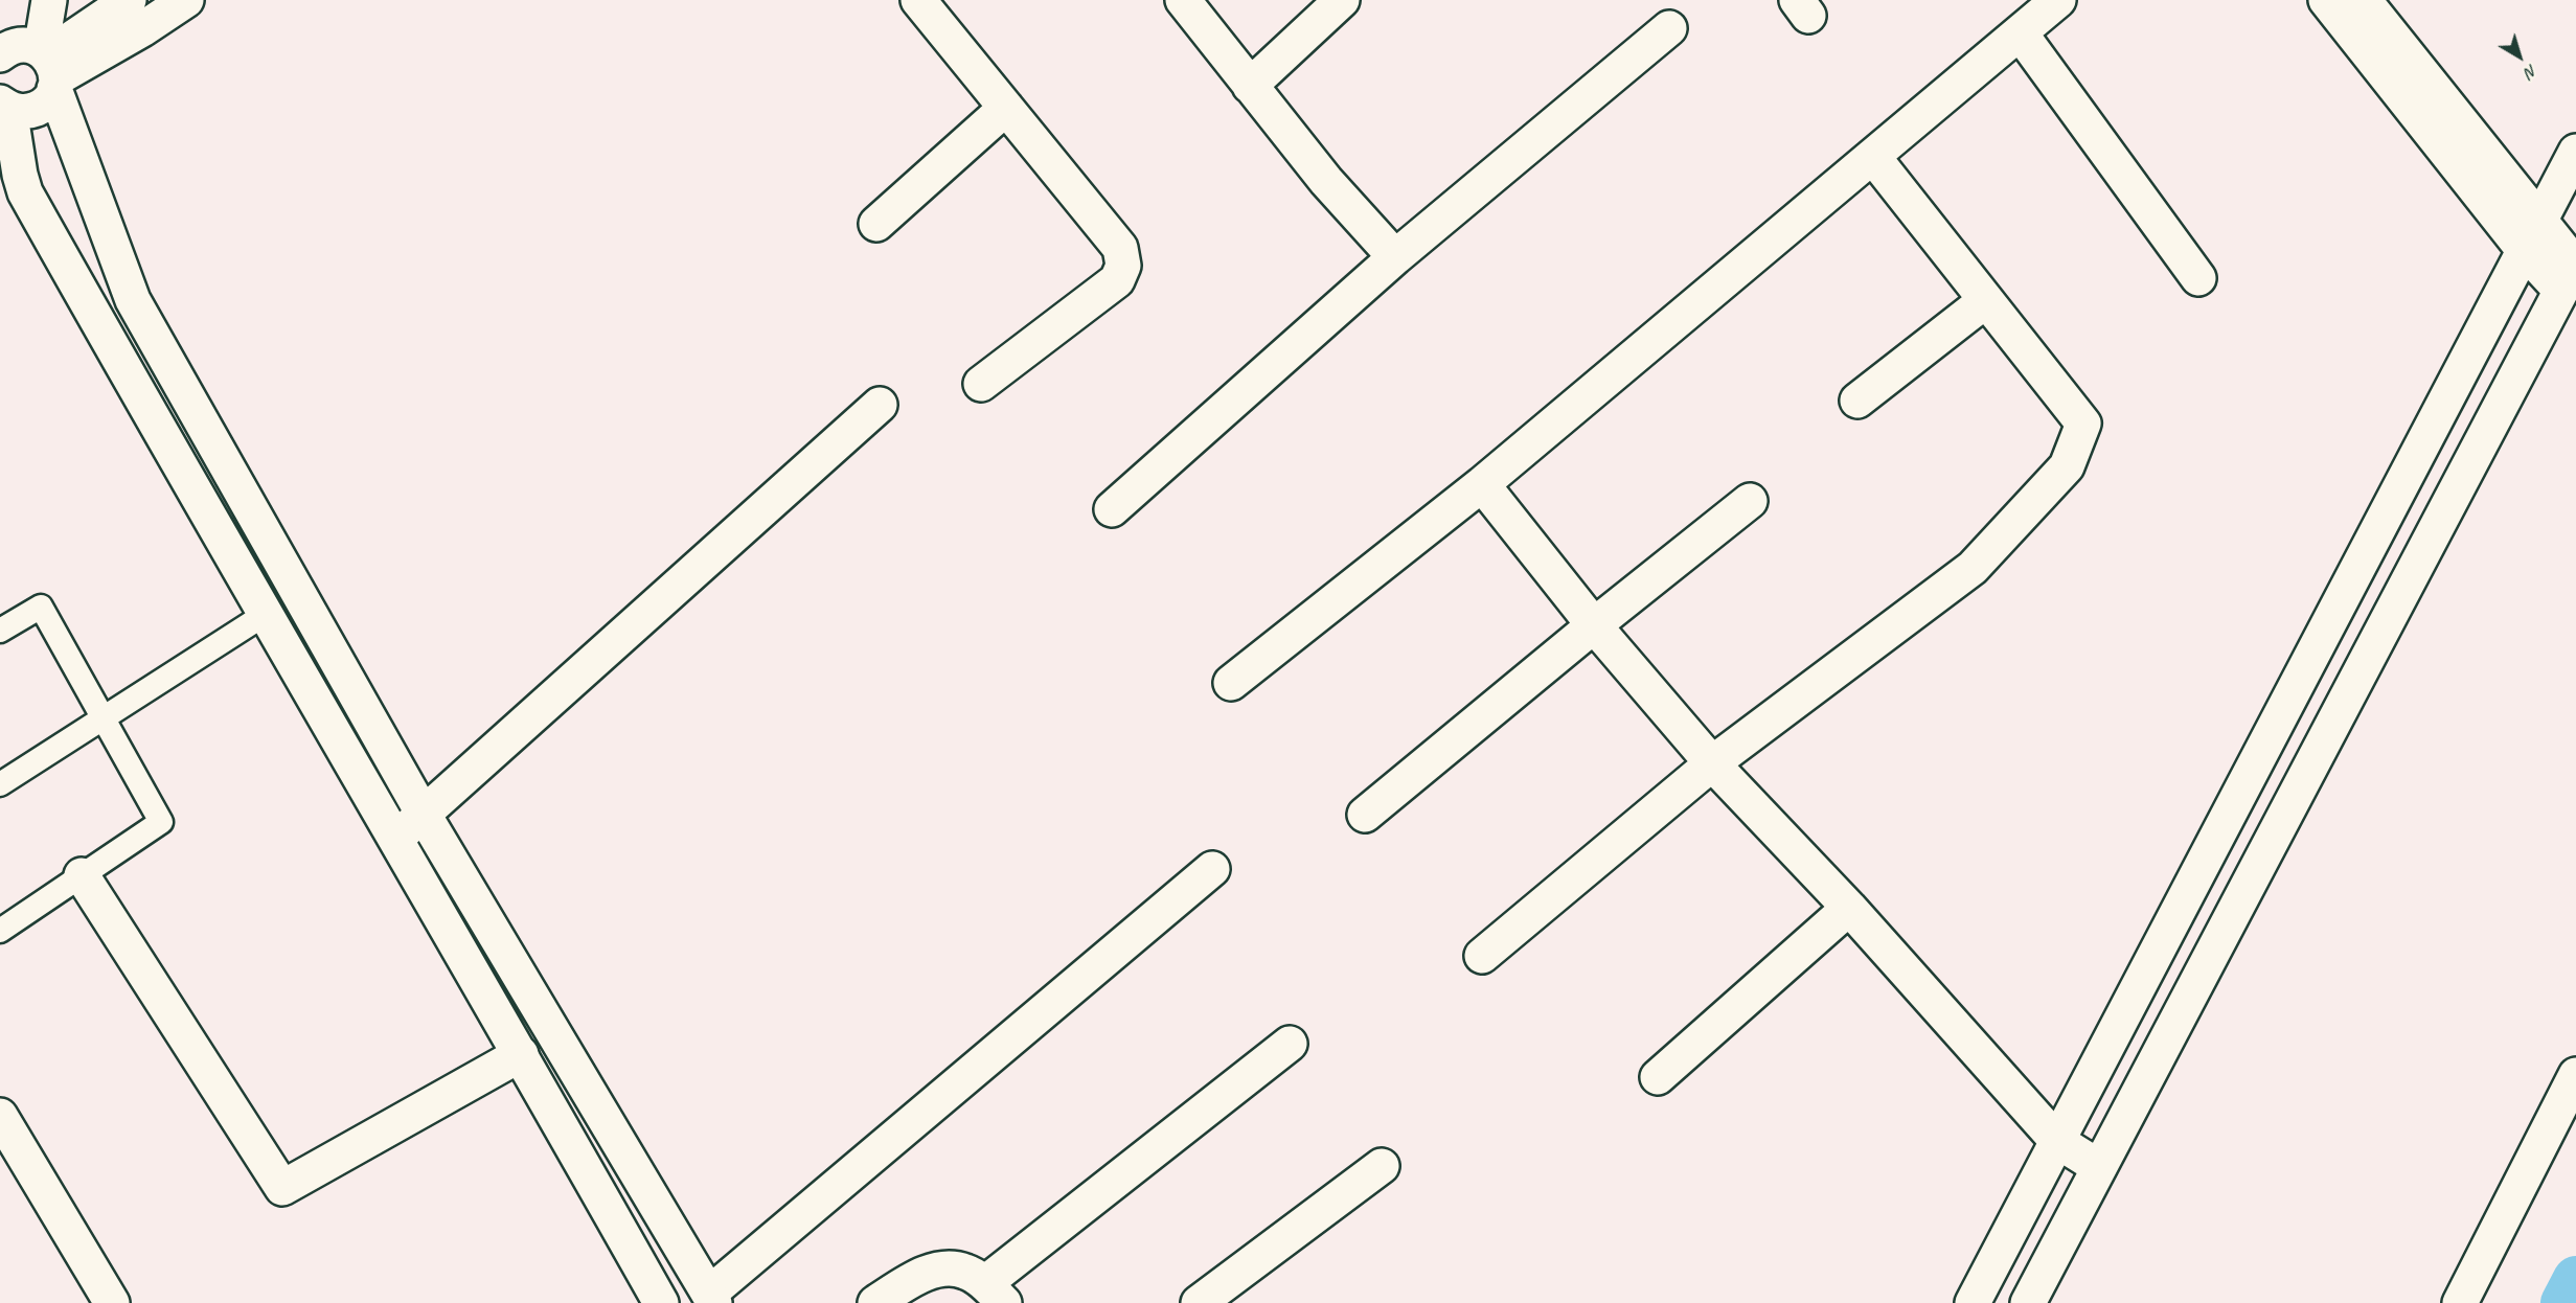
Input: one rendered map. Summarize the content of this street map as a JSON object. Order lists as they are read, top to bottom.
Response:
{
  "north": "bottom right"
}
